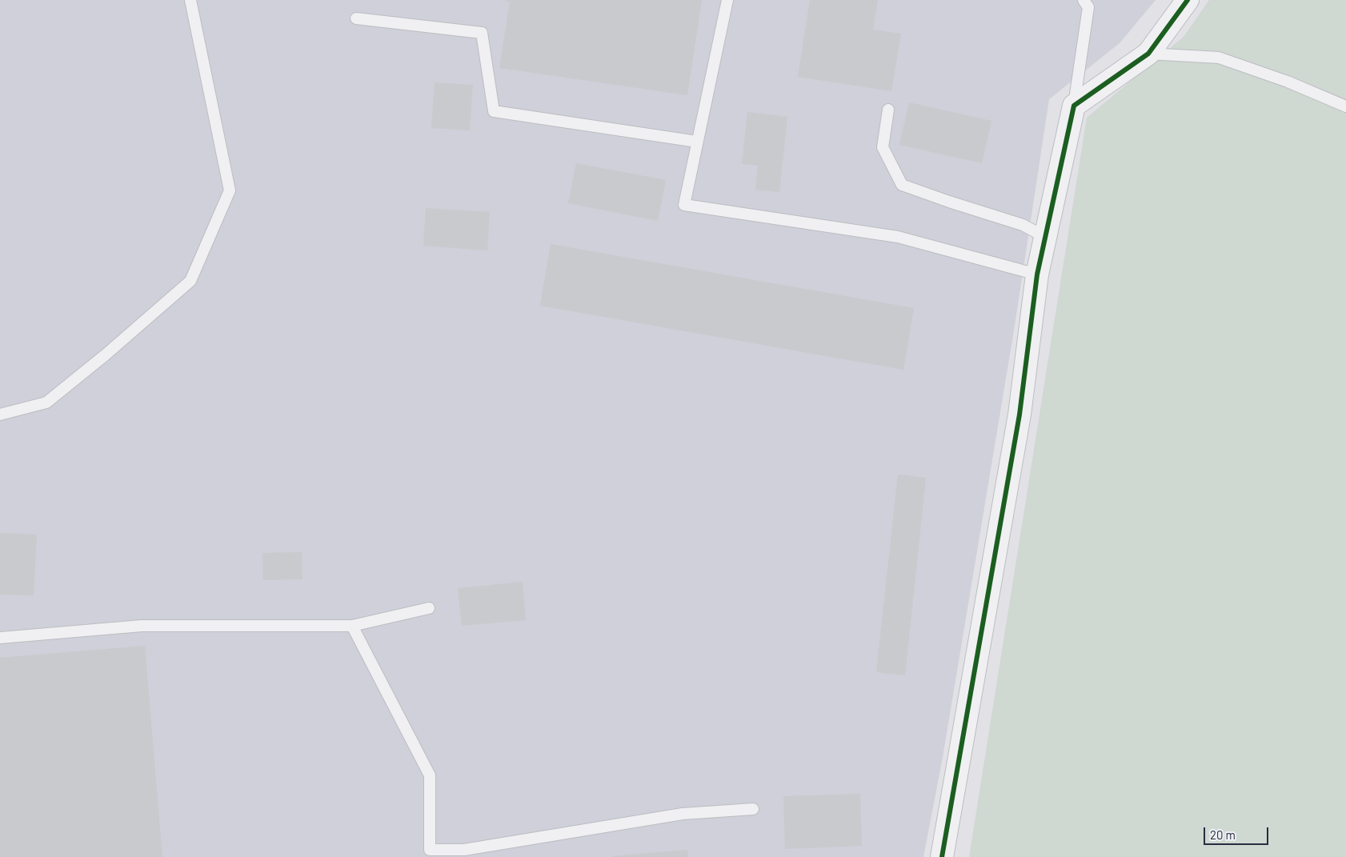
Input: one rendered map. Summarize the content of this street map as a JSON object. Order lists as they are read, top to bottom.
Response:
{
  "scale_bar": "20 m"
}
